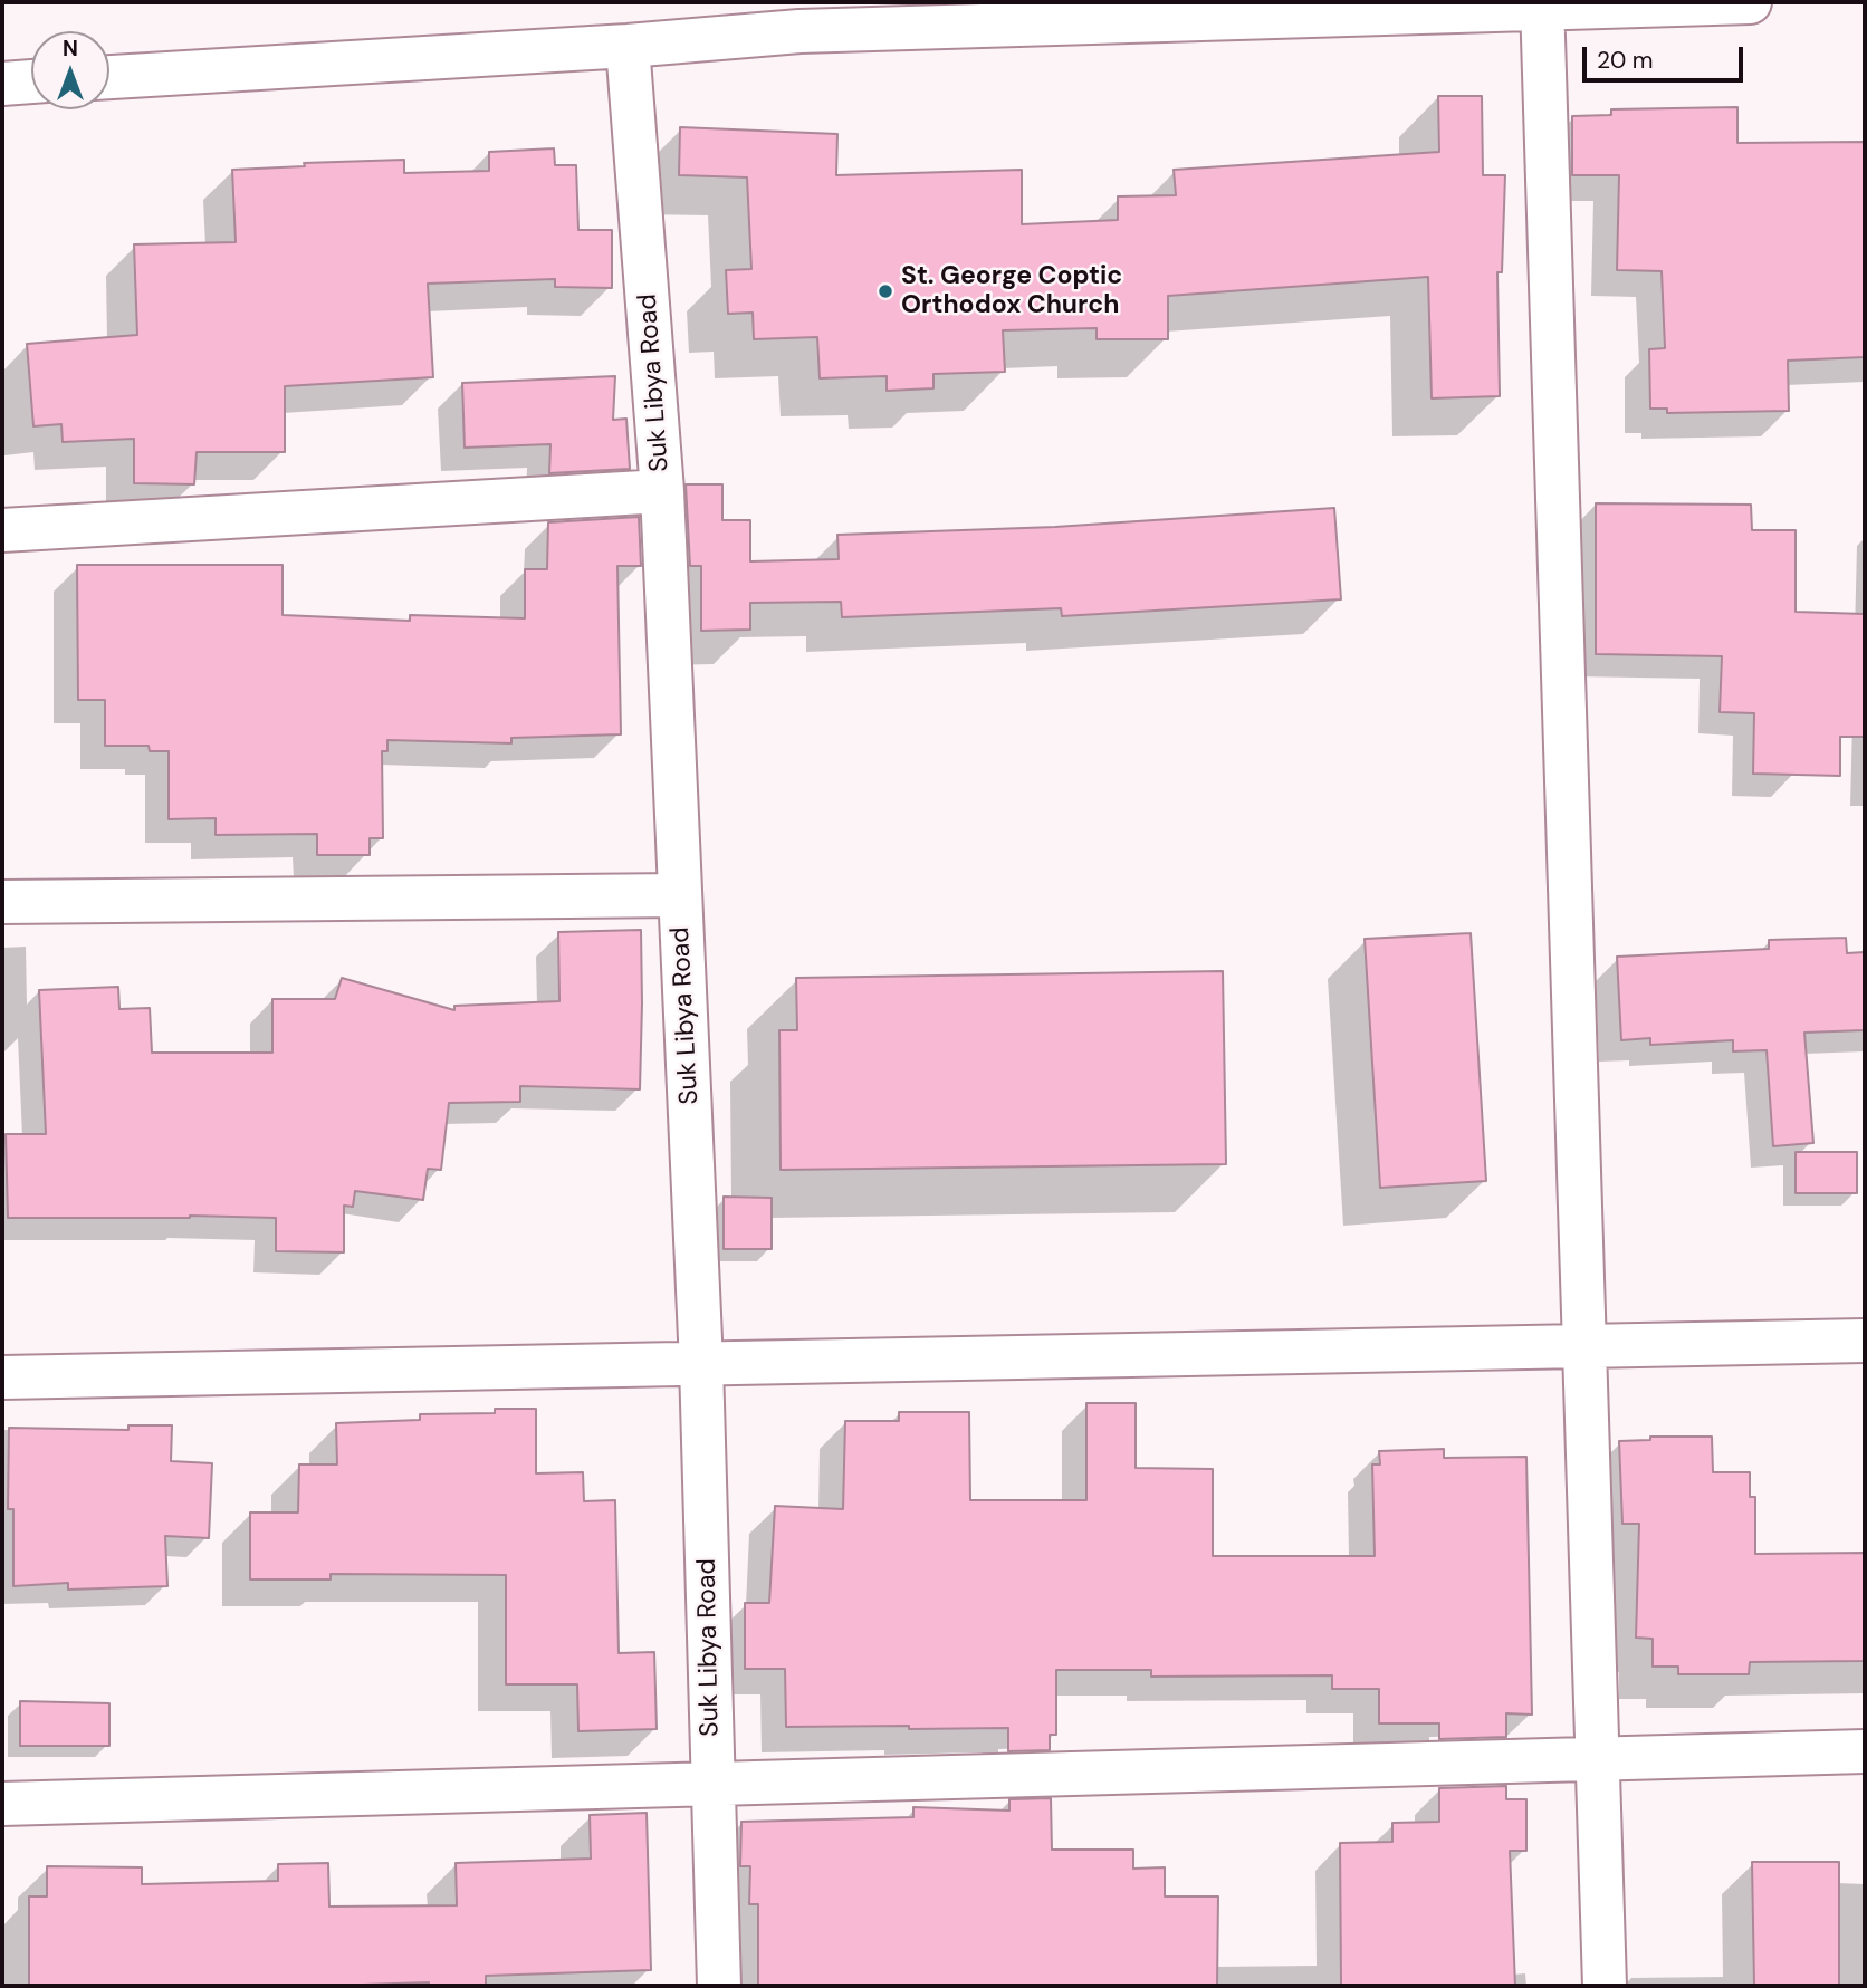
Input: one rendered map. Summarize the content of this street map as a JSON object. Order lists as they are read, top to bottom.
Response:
{
  "streets": {
    "street": ["Suk Libya Road"]
  },
  "places": ["St. George Coptic Orthodox Church"],
  "scale_bar": "20 m",
  "north": "top"
}
